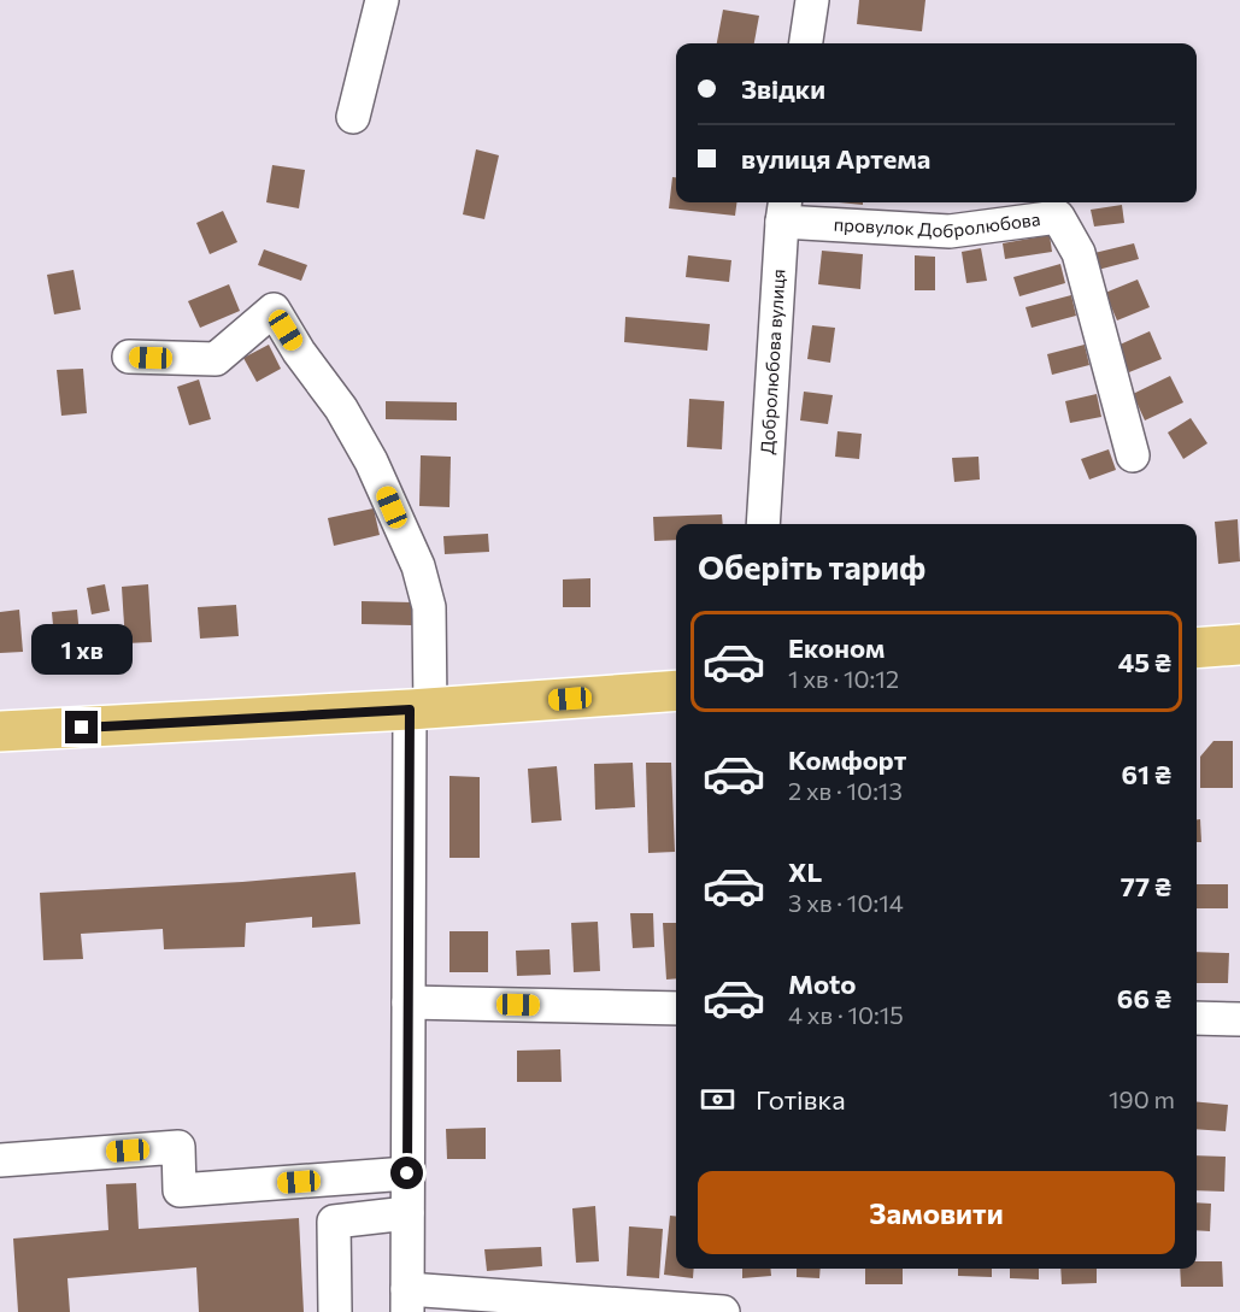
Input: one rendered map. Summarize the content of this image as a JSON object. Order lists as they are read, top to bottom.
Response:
{
  "streets": {
    "street": ["провулок Добролюбова", "Добролюбова вулиця"]
  },
  "crossings": [
    ["провулок Добролюбова", "Добролюбова вулиця"]
  ],
  "page": {
    "banner": ["Звідки", "вулиця Артема"],
    "heading": "Оберіть тариф",
    "list": [
      {
        "name": "Економ",
        "note": "1 хв · 10:12",
        "value": "45 ₴"
      },
      {
        "name": "Комфорт",
        "note": "2 хв · 10:13",
        "value": "61 ₴"
      },
      {
        "name": "XL",
        "note": "3 хв · 10:14",
        "value": "77 ₴"
      },
      {
        "name": "Moto",
        "note": "4 хв · 10:15",
        "value": "66 ₴"
      }
    ],
    "bubble": "1 хв",
    "pay": ["Готівка", "190 m"],
    "buttons": "Замовити"
  }
}
